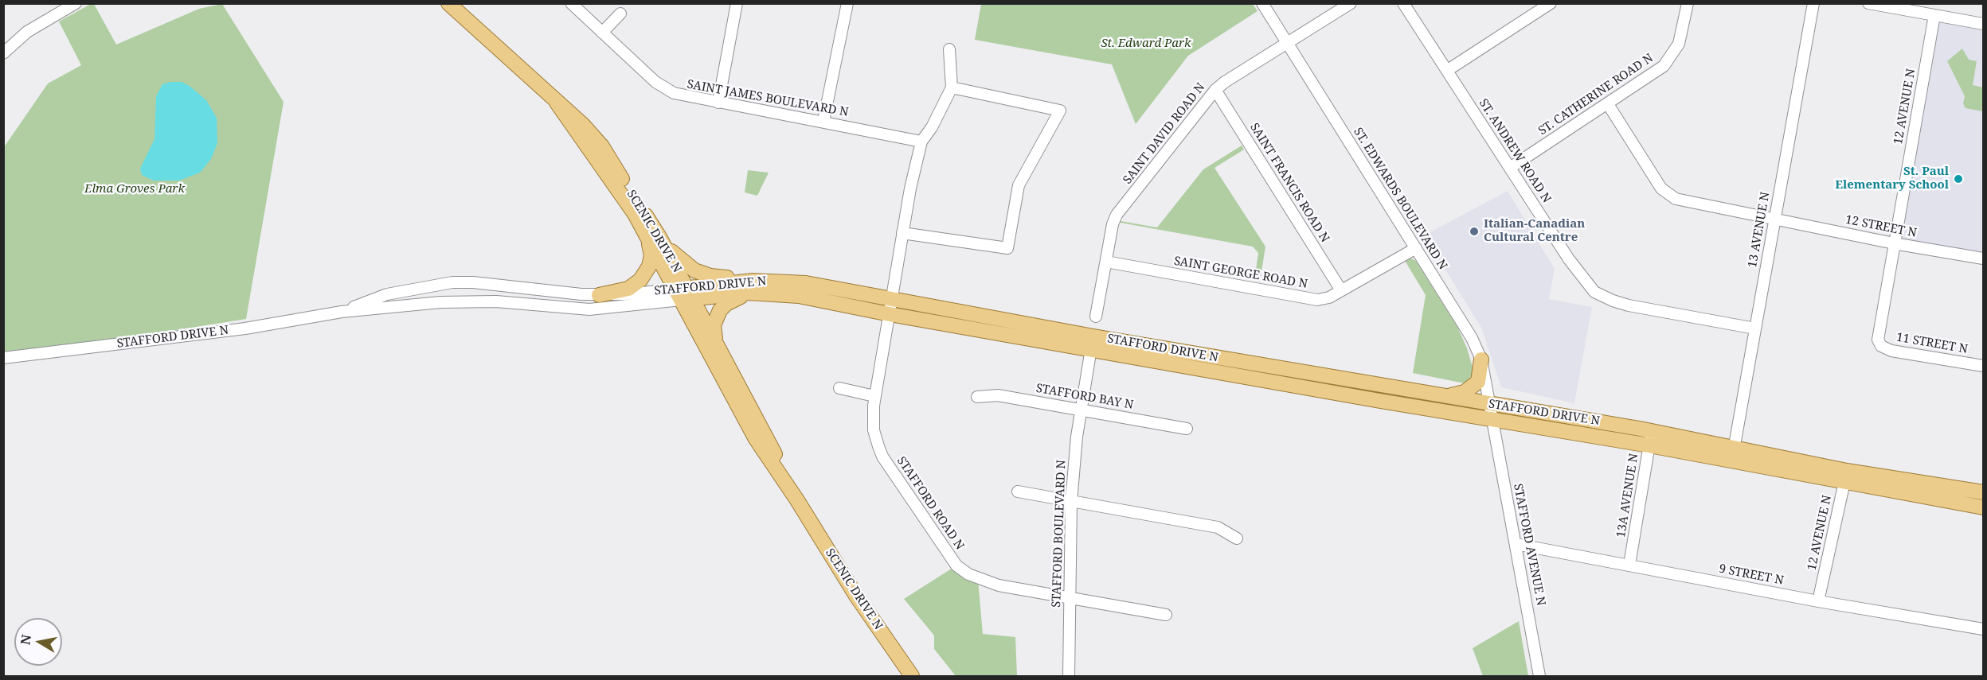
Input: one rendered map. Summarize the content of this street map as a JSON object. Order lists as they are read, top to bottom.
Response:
{
  "streets": {
    "main road": ["SCENIC DRIVE N", "STAFFORD DRIVE N"],
    "street": [
      "ST. CATHERINE ROAD N",
      "SAINT JAMES BOULEVARD N",
      "12 AVENUE N",
      "SAINT DAVID ROAD N",
      "ST. ANDREW ROAD N",
      "SAINT FRANCIS ROAD N",
      "ST. EDWARDS BOULEVARD N",
      "12 STREET N",
      "13 AVENUE N",
      "SAINT GEORGE ROAD N",
      "11 STREET N",
      "STAFFORD BAY N",
      "13A AVENUE N",
      "STAFFORD ROAD N",
      "STAFFORD BOULEVARD N",
      "STAFFORD AVENUE N",
      "9 STREET N"
    ]
  },
  "crossings": [
    ["ST. CATHERINE ROAD N", "ST. ANDREW ROAD N"],
    ["ST. CATHERINE ROAD N", "12 STREET N"],
    ["12 AVENUE N", "12 STREET N"],
    ["12 AVENUE N", "STAFFORD DRIVE N"],
    ["12 AVENUE N", "11 STREET N"],
    ["12 AVENUE N", "9 STREET N"],
    ["SAINT DAVID ROAD N", "SAINT FRANCIS ROAD N"],
    ["SAINT DAVID ROAD N", "ST. EDWARDS BOULEVARD N"],
    ["SAINT DAVID ROAD N", "SAINT GEORGE ROAD N"],
    ["ST. ANDREW ROAD N", "13 AVENUE N"],
    ["SAINT FRANCIS ROAD N", "SAINT GEORGE ROAD N"],
    ["ST. EDWARDS BOULEVARD N", "SAINT GEORGE ROAD N"],
    ["ST. EDWARDS BOULEVARD N", "STAFFORD DRIVE N"],
    ["ST. EDWARDS BOULEVARD N", "STAFFORD AVENUE N"],
    ["12 STREET N", "13 AVENUE N"],
    ["13 AVENUE N", "STAFFORD DRIVE N"],
    ["SCENIC DRIVE N", "STAFFORD DRIVE N"],
    ["STAFFORD DRIVE N", "13A AVENUE N"],
    ["STAFFORD DRIVE N", "STAFFORD ROAD N"],
    ["STAFFORD DRIVE N", "STAFFORD BOULEVARD N"],
    ["STAFFORD DRIVE N", "STAFFORD AVENUE N"],
    ["STAFFORD BAY N", "STAFFORD BOULEVARD N"],
    ["13A AVENUE N", "9 STREET N"],
    ["STAFFORD ROAD N", "STAFFORD BOULEVARD N"],
    ["STAFFORD AVENUE N", "9 STREET N"]
  ],
  "parks": ["St. Edward Park", "Elma Groves Park"],
  "places": ["St. Paul Elementary School", "Italian-Canadian Cultural Centre"],
  "north": "left"
}
